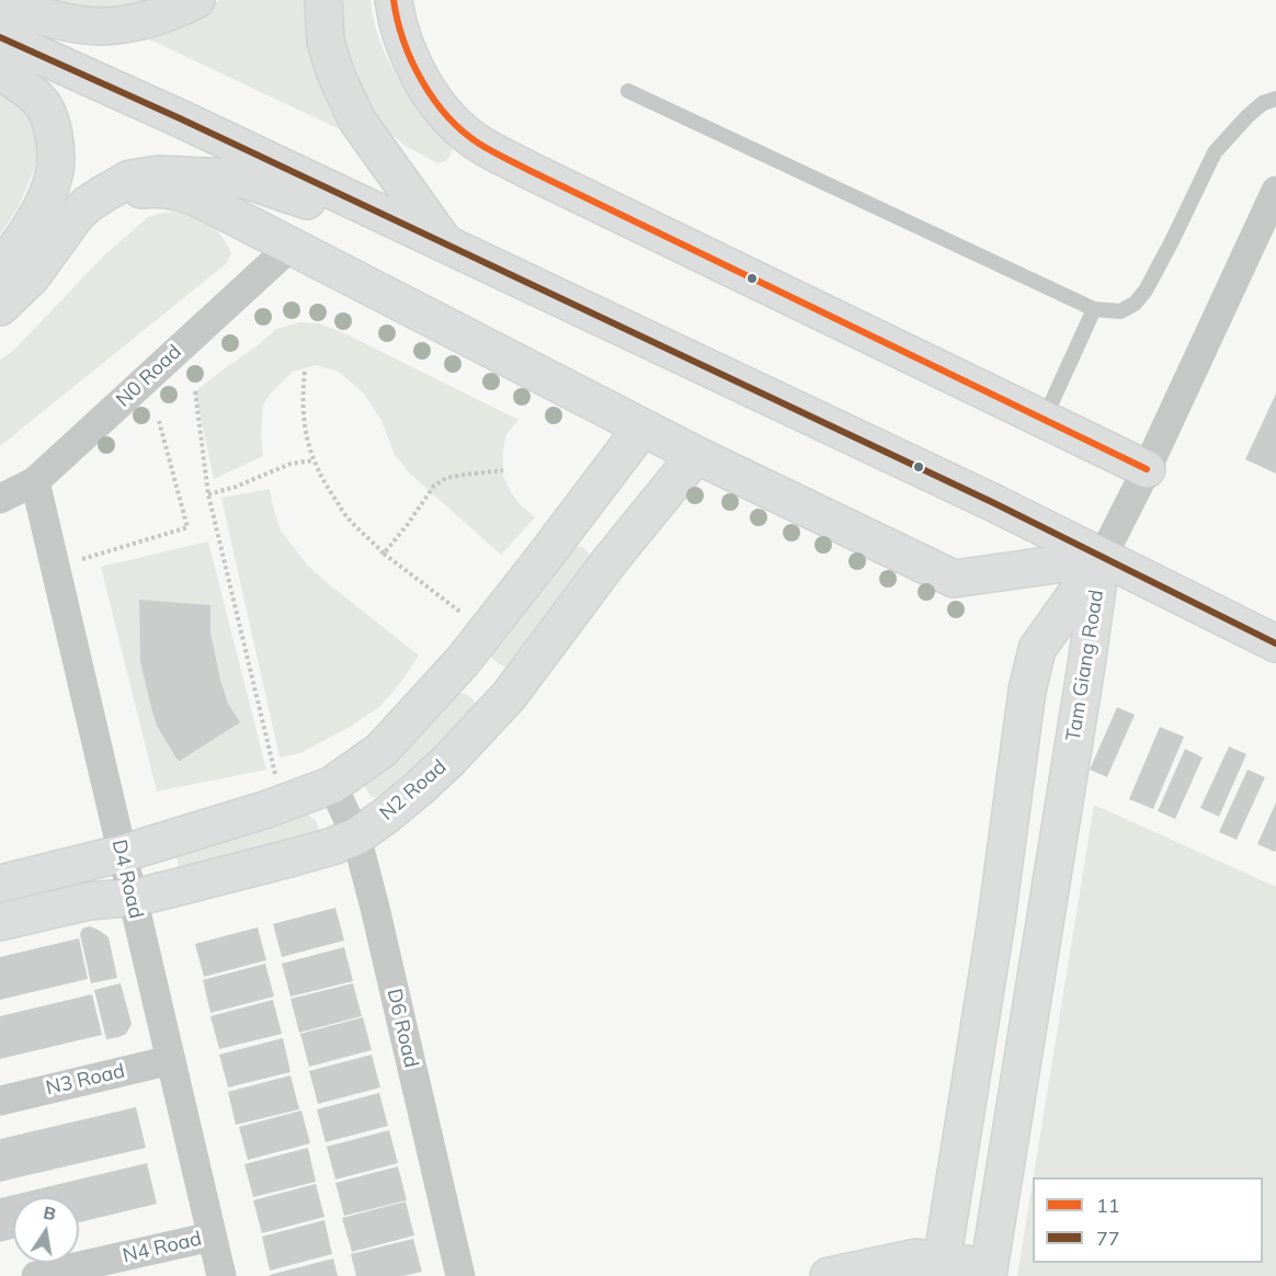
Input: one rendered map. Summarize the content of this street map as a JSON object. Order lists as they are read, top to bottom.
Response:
{
  "streets": {
    "main road": ["Tam Giang Road", "N2 Road"],
    "street": [
      "N0 Road",
      "D4 Road",
      "D6 Road",
      "N3 Road",
      "N4 Road"
    ]
  },
  "crossings": [
    ["N0 Road", "D4 Road"],
    ["N2 Road", "D4 Road"],
    ["N2 Road", "D6 Road"],
    ["D4 Road", "N3 Road"],
    ["D4 Road", "N4 Road"]
  ],
  "lines": ["transit line 11", "transit line 77"],
  "legend": ["11", "77"],
  "north": "top"
}
